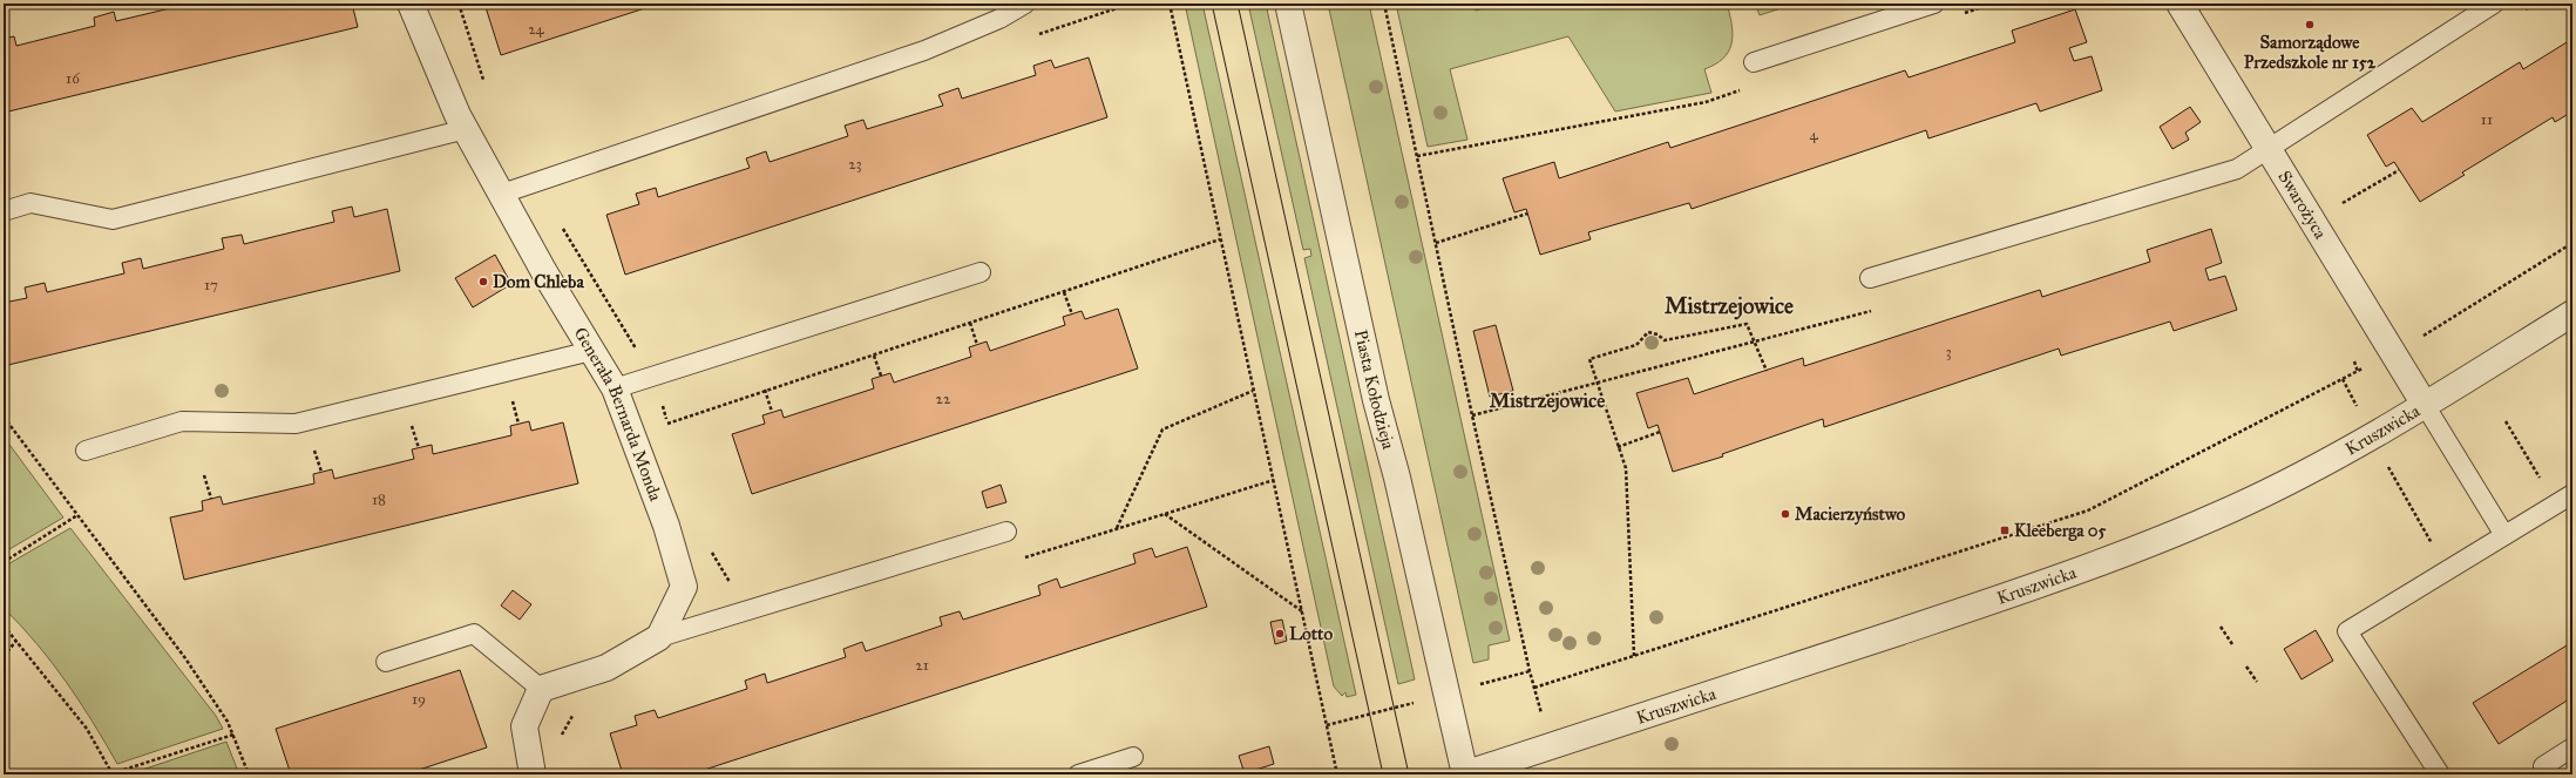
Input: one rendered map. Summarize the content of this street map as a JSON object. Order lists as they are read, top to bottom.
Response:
{
  "streets": {
    "street": [
      "Swarożyca",
      "Piasta Kołodzieja",
      "Generała Bernarda Monda",
      "Kruszwicka"
    ]
  },
  "crossings": [
    ["Swarożyca", "Kruszwicka"],
    ["Piasta Kołodzieja", "Kruszwicka"]
  ],
  "districts": ["Mistrzejowice", "Mistrzejowice"],
  "places": {
    "other": [
      "Samorządowe Przedszkole nr 152",
      "Dom Chleba",
      "Macierzyństwo",
      "Lotto"
    ],
    "transit": ["Kleeberga 05"]
  },
  "house_numbers": [
    "24",
    "16",
    "11",
    "4",
    "23",
    "17",
    "3",
    "22",
    "18",
    "21",
    "19"
  ]
}
